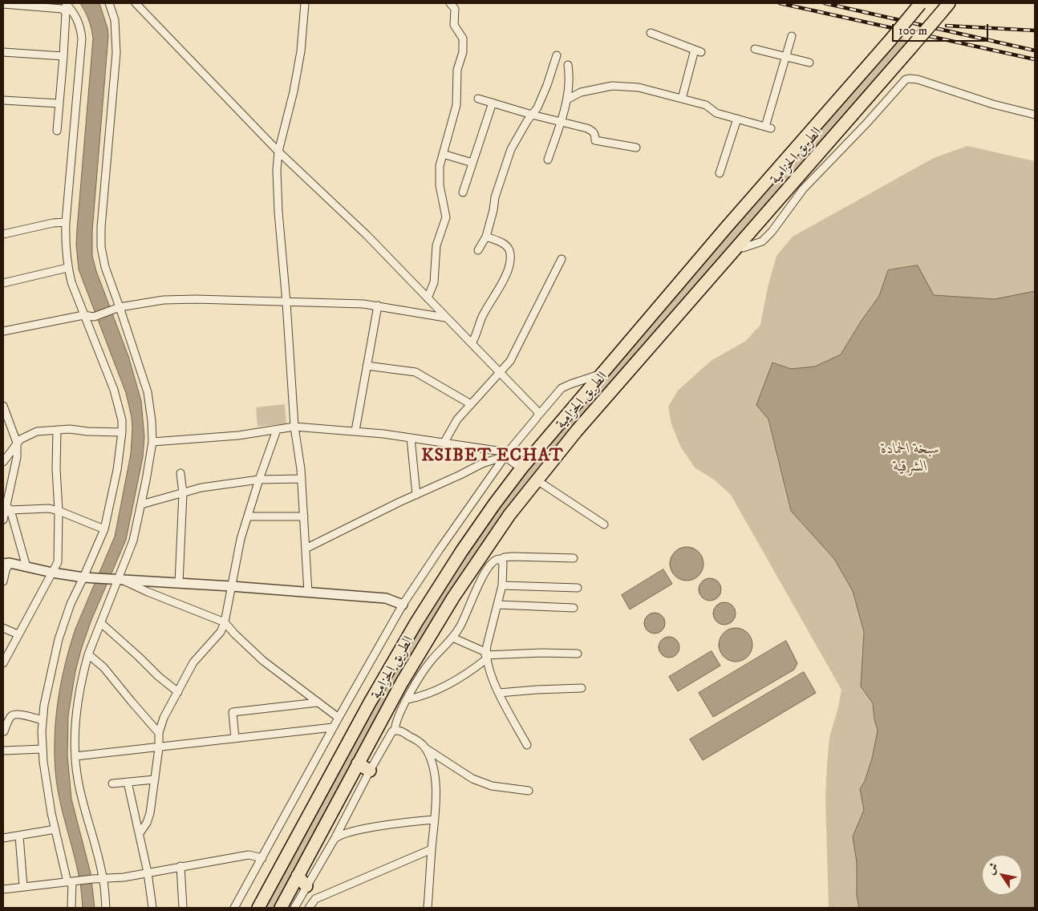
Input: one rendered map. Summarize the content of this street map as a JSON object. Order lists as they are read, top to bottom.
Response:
{
  "streets": {
    "highway": ["الطريق الحزامية"]
  },
  "districts": ["KSIBET ECHAT"],
  "water": ["سبخة الحمادة الشرقية"],
  "scale_bar": "100 m",
  "north": "top left"
}
